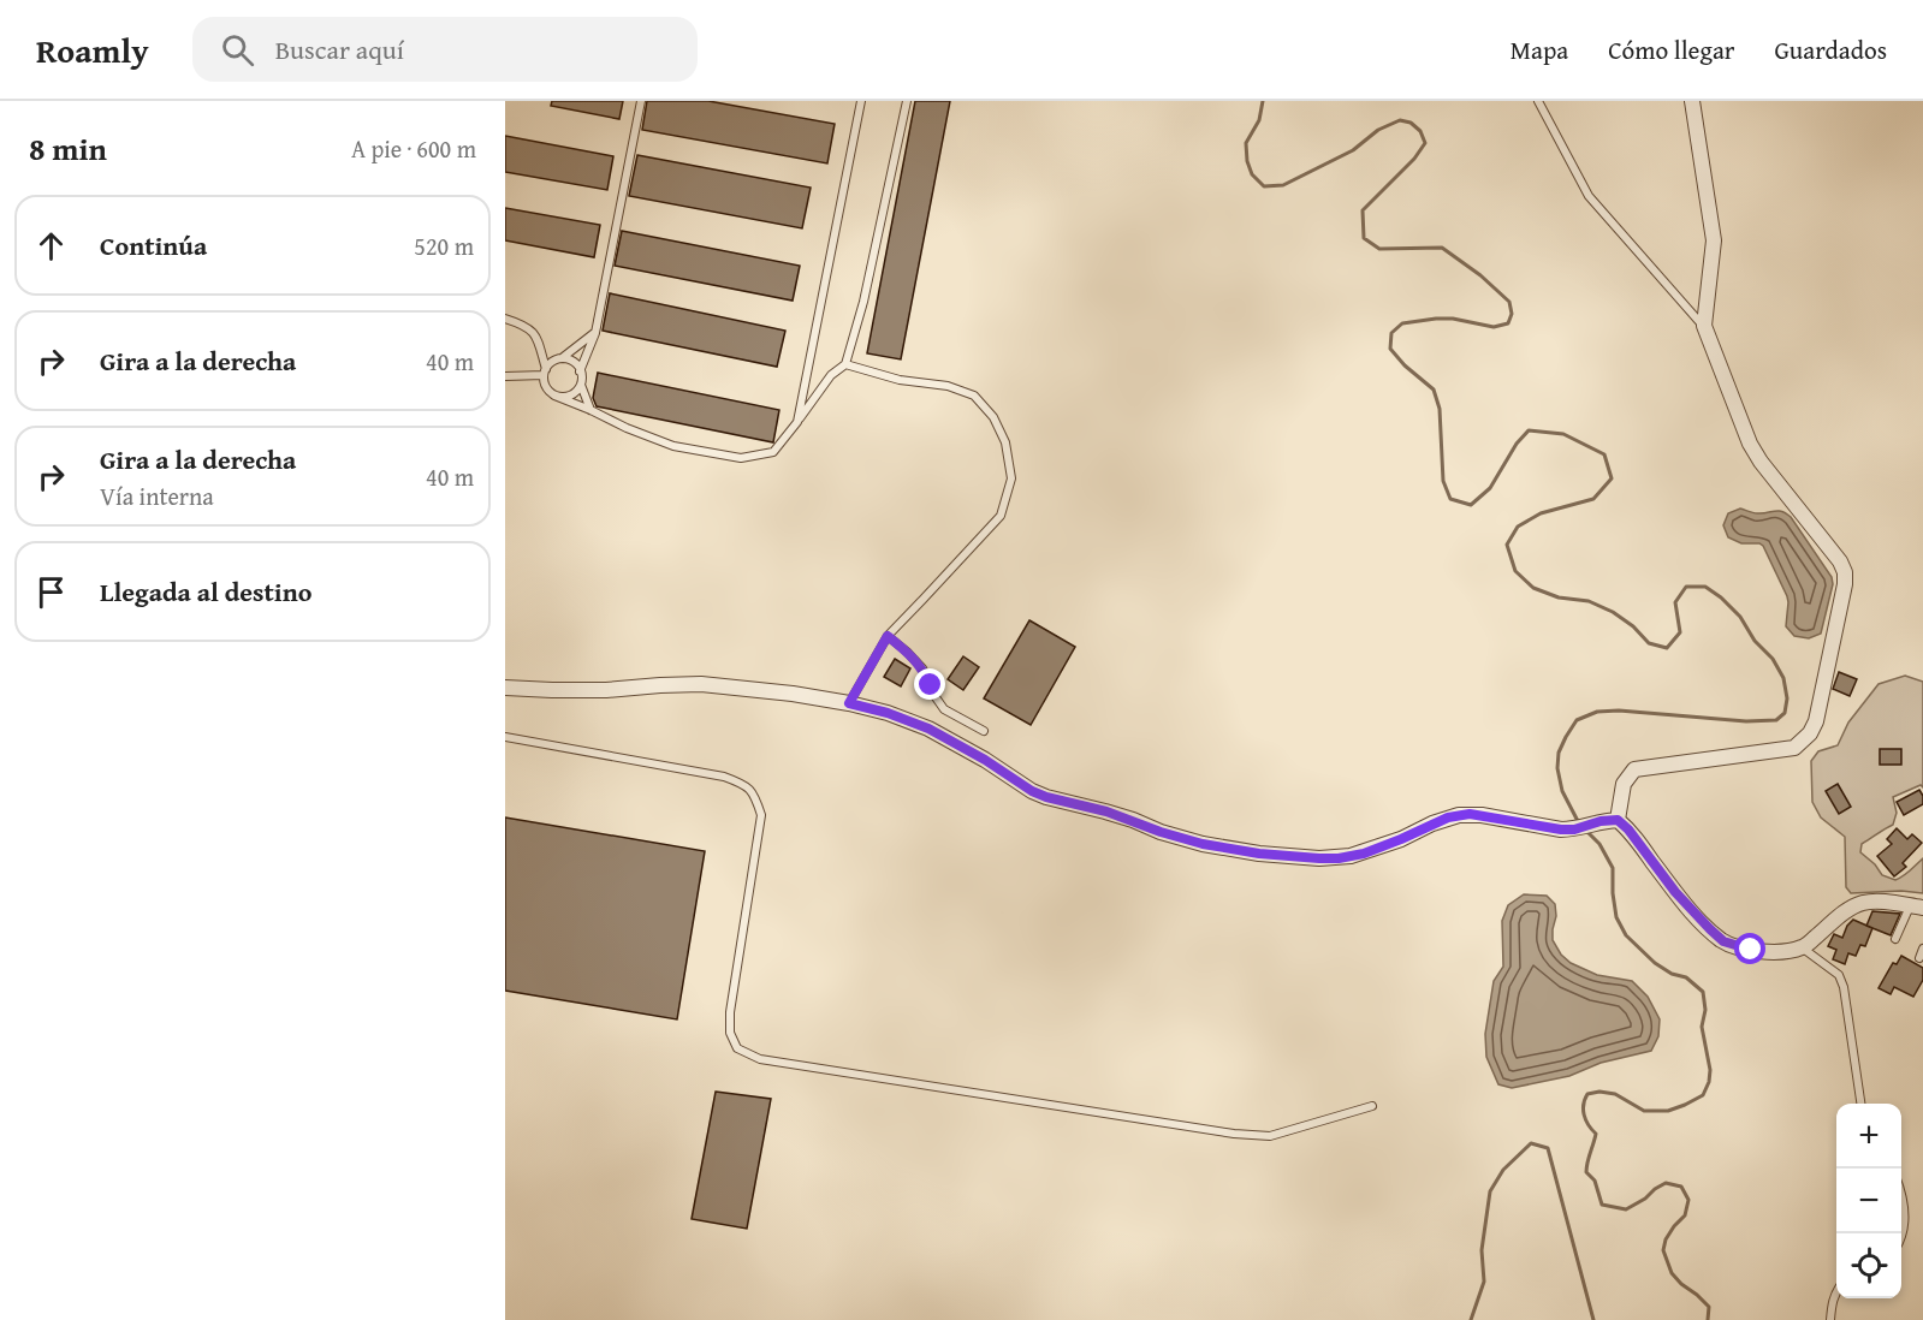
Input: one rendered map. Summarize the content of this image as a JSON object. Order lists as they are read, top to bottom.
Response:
{
  "page": {
    "header": "Roamly",
    "search": "Buscar aquí",
    "nav": ["Mapa", "Cómo llegar", "Guardados"],
    "heading": ["8 min", "A pie · 600 m"],
    "list": [
      ["Continúa", "520 m"],
      ["Gira a la derecha", "40 m"],
      ["Gira a la derecha", "Vía interna", "40 m"],
      "Llegada al destino"
    ],
    "map_buttons": ["+", "−"]
  }
}
